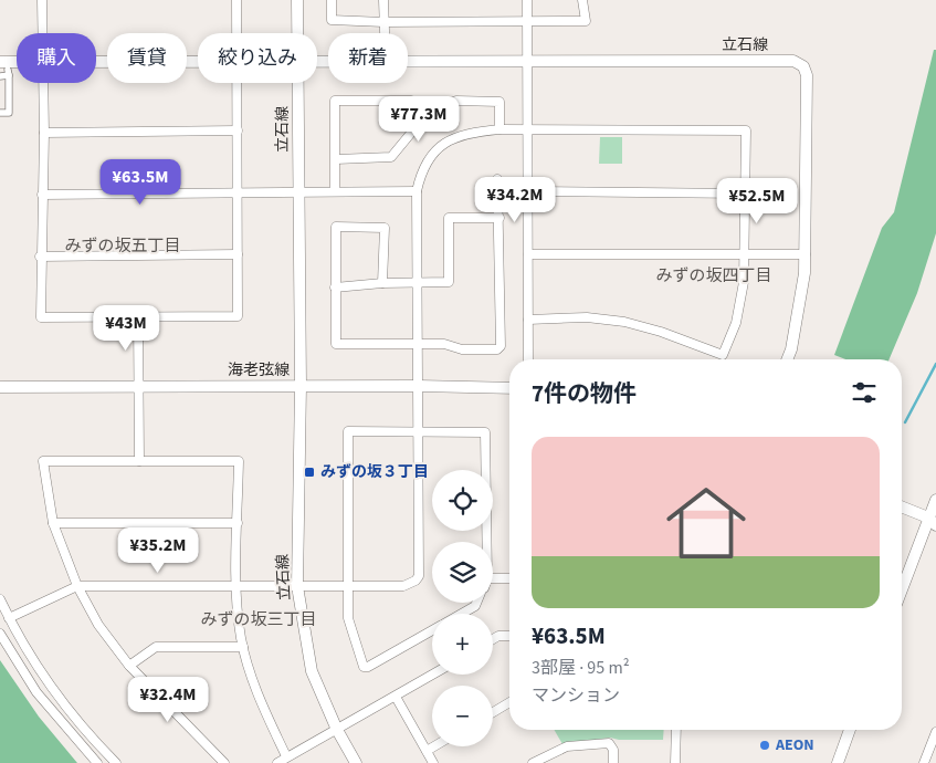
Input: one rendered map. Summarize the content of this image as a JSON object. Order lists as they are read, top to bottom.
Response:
{
  "streets": {
    "street": ["立石線", "海老弦線"]
  },
  "crossings": [
    ["立石線", "海老弦線"]
  ],
  "districts": ["みずの坂五丁目", "みずの坂四丁目", "みずの坂三丁目"],
  "places": {
    "transit": ["みずの坂３丁目"],
    "other": ["AEON"]
  },
  "page": {
    "chip": [
      "購入",
      "賃貸",
      "絞り込み",
      "新着"
    ],
    "price": [
      "¥77.3M",
      "¥63.5M",
      "¥34.2M",
      "¥52.5M",
      "¥43M",
      "¥35.2M",
      "¥32.4M"
    ],
    "heading": "7件の物件",
    "list": [
      {
        "name": "¥63.5M",
        "note": "3部屋 · 95 m² · マンション"
      }
    ],
    "map_buttons": ["+", "−"]
  }
}
